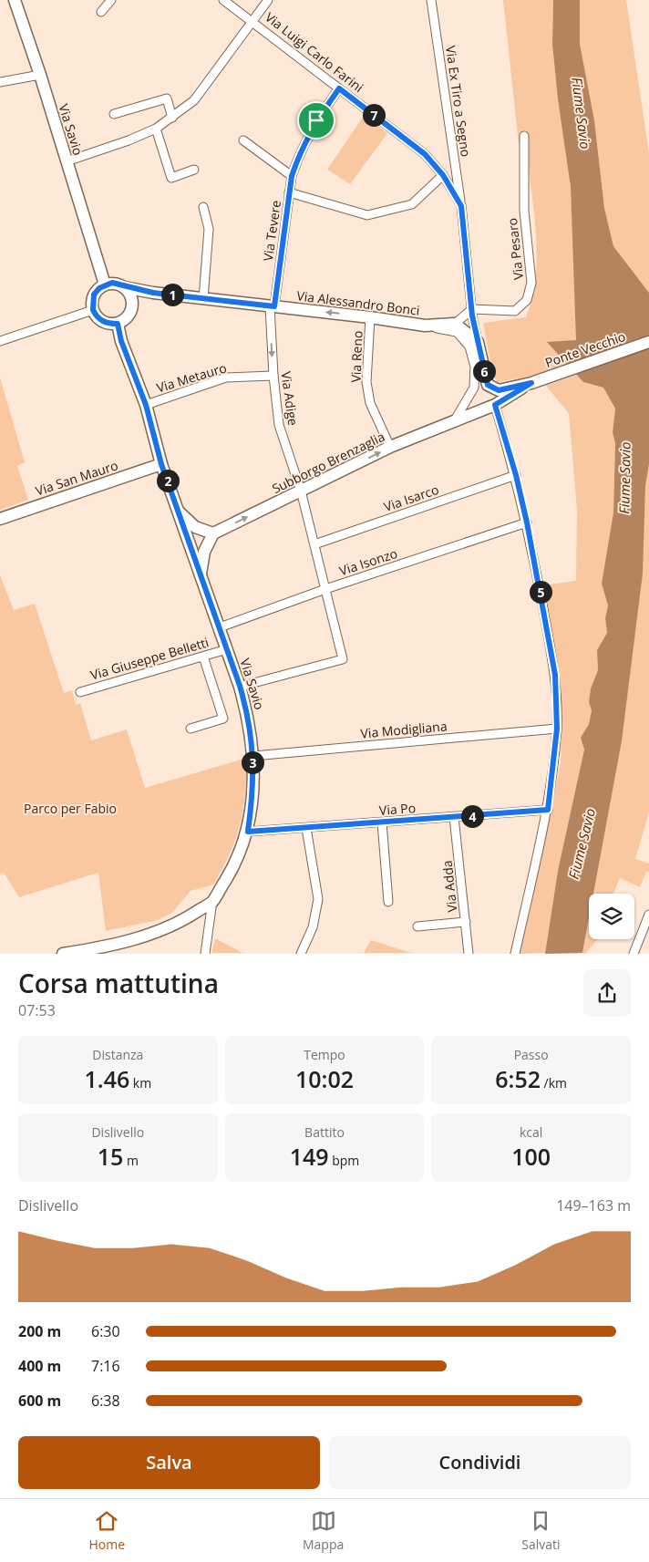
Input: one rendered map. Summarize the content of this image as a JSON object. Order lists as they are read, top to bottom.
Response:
{
  "streets": {
    "street": [
      "Via Luigi Carlo Farini",
      "Via Ex Tiro a Segno",
      "Via Savio",
      "Via Tevere",
      "Via Pesaro",
      "Via Alessandro Bonci",
      "Ponte Vecchio",
      "Via Reno",
      "Via Metauro",
      "Via Adige",
      "Subborgo Brenzaglia",
      "Via San Mauro",
      "Via Isarco",
      "Via Isonzo",
      "Via Giuseppe Belletti",
      "Via Modigliana",
      "Via Po",
      "Via Adda"
    ]
  },
  "crossings": [
    ["Via Luigi Carlo Farini", "Via Ex Tiro a Segno"],
    ["Via Luigi Carlo Farini", "Via Tevere"],
    ["Via Luigi Carlo Farini", "Via Pesaro"],
    ["Via Luigi Carlo Farini", "Ponte Vecchio"],
    ["Via Savio", "Via Alessandro Bonci"],
    ["Via Savio", "Via Metauro"],
    ["Via Savio", "Via Adige"],
    ["Via Savio", "Via San Mauro"],
    ["Via Savio", "Via Isonzo"],
    ["Via Savio", "Via Giuseppe Belletti"],
    ["Via Savio", "Via Modigliana"],
    ["Via Savio", "Via Po"],
    ["Via Tevere", "Via Alessandro Bonci"],
    ["Via Tevere", "Via Adige"],
    ["Via Alessandro Bonci", "Via Reno"],
    ["Via Alessandro Bonci", "Via Adige"],
    ["Via Reno", "Subborgo Brenzaglia"],
    ["Via Metauro", "Via Adige"],
    ["Via Adige", "Subborgo Brenzaglia"],
    ["Via Adige", "Via Isarco"],
    ["Via Adige", "Via Isonzo"],
    ["Via Po", "Via Adda"]
  ],
  "one_way": ["Subborgo Brenzaglia"],
  "water": ["Fiume Savio"],
  "parks": ["Parco per Fabio"],
  "page": {
    "pins": [
      "7",
      "1",
      "6",
      "2",
      "5",
      "3",
      "4"
    ],
    "heading": ["Corsa mattutina", "07:53"],
    "stats": [
      ["Distanza", "1.46 km"],
      ["Tempo", "10:02"],
      ["Passo", "6:52 /km"],
      ["Dislivello", "15 m"],
      ["Battito", "149 bpm"],
      ["kcal", "100"]
    ],
    "chart": ["Dislivello", "149–163 m"],
    "list": [
      {
        "name": "200 m",
        "note": "6:30"
      },
      {
        "name": "400 m",
        "note": "7:16"
      },
      {
        "name": "600 m",
        "note": "6:38"
      }
    ],
    "buttons": ["Salva", "Condividi"],
    "tabs": ["Home", "Mappa", "Salvati"]
  }
}
